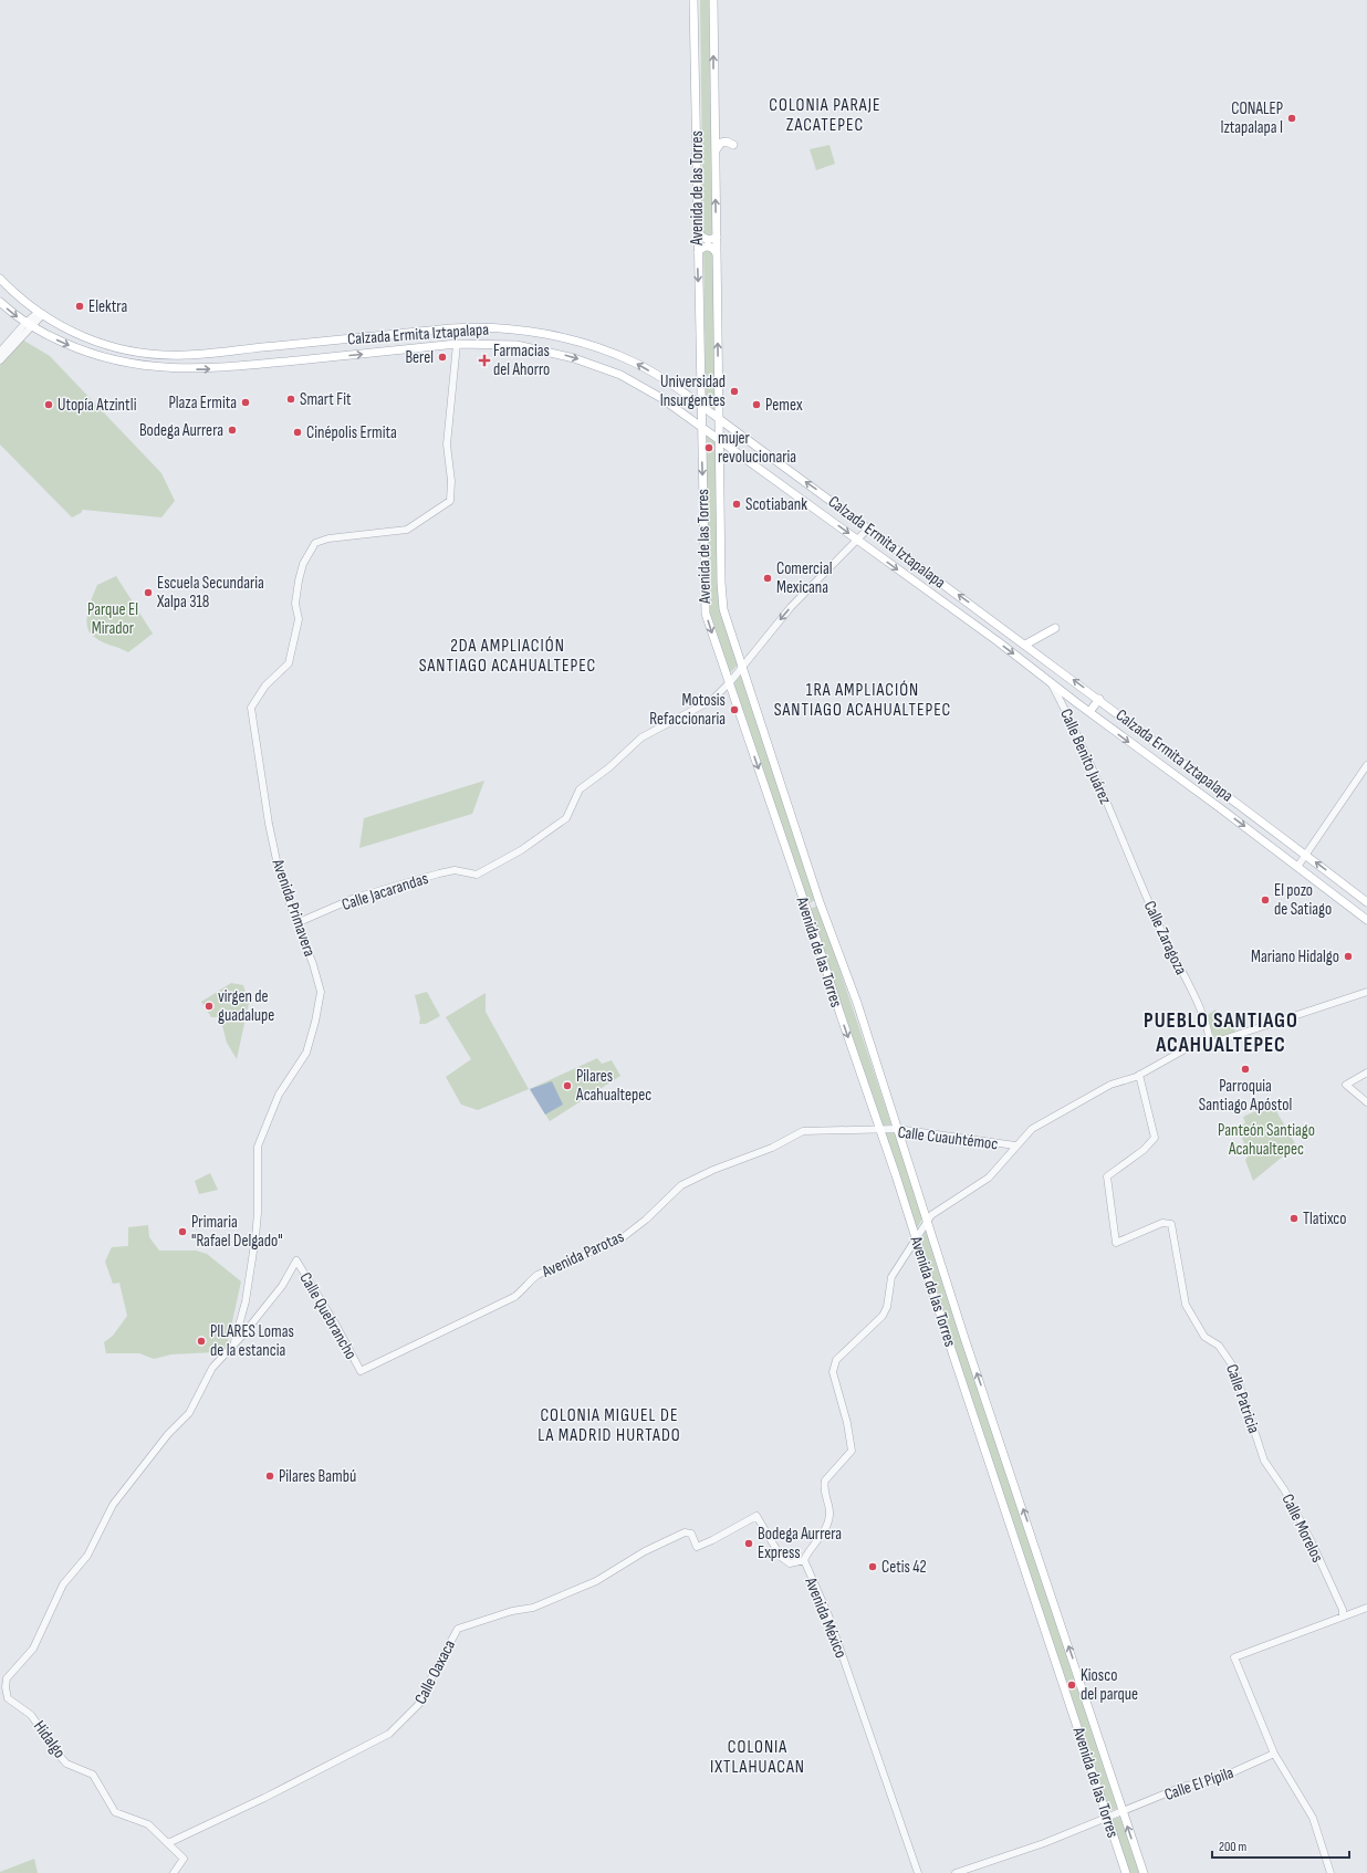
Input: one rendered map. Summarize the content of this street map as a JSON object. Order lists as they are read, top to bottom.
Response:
{
  "streets": {
    "main road": ["Avenida de las Torres", "Calzada Ermita Iztapalapa"],
    "street": [
      "Calle Benito Juárez",
      "Calle Jacarandas",
      "Avenida Primavera",
      "Calle Zaragoza",
      "Calle Cuauhtémoc",
      "Avenida Parotas",
      "Calle Quebrancho",
      "Calle Patricia",
      "Calle Morelos",
      "Avenida México",
      "Calle Oaxaca",
      "Hidalgo",
      "Calle El Pípila"
    ]
  },
  "crossings": [
    ["Avenida de las Torres", "Calzada Ermita Iztapalapa"],
    ["Avenida de las Torres", "Calle Jacarandas"],
    ["Avenida de las Torres", "Calle Cuauhtémoc"],
    ["Avenida de las Torres", "Avenida Parotas"],
    ["Avenida de las Torres", "Avenida México"],
    ["Avenida de las Torres", "Calle El Pípila"],
    ["Calzada Ermita Iztapalapa", "Calle Benito Juárez"],
    ["Calzada Ermita Iztapalapa", "Avenida Primavera"],
    ["Calle Benito Juárez", "Calle Zaragoza"],
    ["Calle Jacarandas", "Avenida Primavera"],
    ["Avenida Primavera", "Calle Quebrancho"],
    ["Avenida Primavera", "Hidalgo"],
    ["Calle Zaragoza", "Calle Cuauhtémoc"],
    ["Calle Cuauhtémoc", "Avenida Parotas"],
    ["Calle Cuauhtémoc", "Calle Patricia"],
    ["Calle Cuauhtémoc", "Avenida México"],
    ["Avenida Parotas", "Calle Quebrancho"],
    ["Calle Quebrancho", "Hidalgo"],
    ["Calle Patricia", "Calle Morelos"],
    ["Avenida México", "Calle Oaxaca"],
    ["Calle Oaxaca", "Hidalgo"]
  ],
  "districts": [
    "COLONIA PARAJE ZACATEPEC",
    "2DA AMPLIACIÓN SANTIAGO ACAHUALTEPEC",
    "1RA AMPLIACIÓN SANTIAGO ACAHUALTEPEC",
    "PUEBLO SANTIAGO ACAHUALTEPEC",
    "COLONIA MIGUEL DE LA MADRID HURTADO",
    "COLONIA IXTLAHUACAN"
  ],
  "parks": ["Parque El Mirador", "Panteón Santiago Acahualtepec"],
  "places": {
    "other": [
      "CONALEP Iztapalapa I",
      "Elektra",
      "Berel",
      "Universidad Insurgentes",
      "Smart Fit",
      "Plaza Ermita",
      "Utopía Atzintli",
      "Pemex",
      "Bodega Aurrera",
      "Cinépolis Ermita",
      "mujer revolucionaria",
      "Scotiabank",
      "Comercial Mexicana",
      "Escuela Secundaria Xalpa 318",
      "Motosis Refaccionaria",
      "El pozo de Satiago",
      "Mariano Hidalgo",
      "virgen de guadalupe",
      "Parroquia Santiago Apóstol",
      "Pilares Acahualtepec",
      "Tlatixco",
      "Primaria \"Rafael Delgado\"",
      "PILARES Lomas de la estancia",
      "Pilares Bambú",
      "Bodega Aurrera Express",
      "Cetis 42",
      "Kiosco del parque"
    ],
    "health": ["Farmacias del Ahorro"]
  },
  "scale_bar": "200 m"
}
